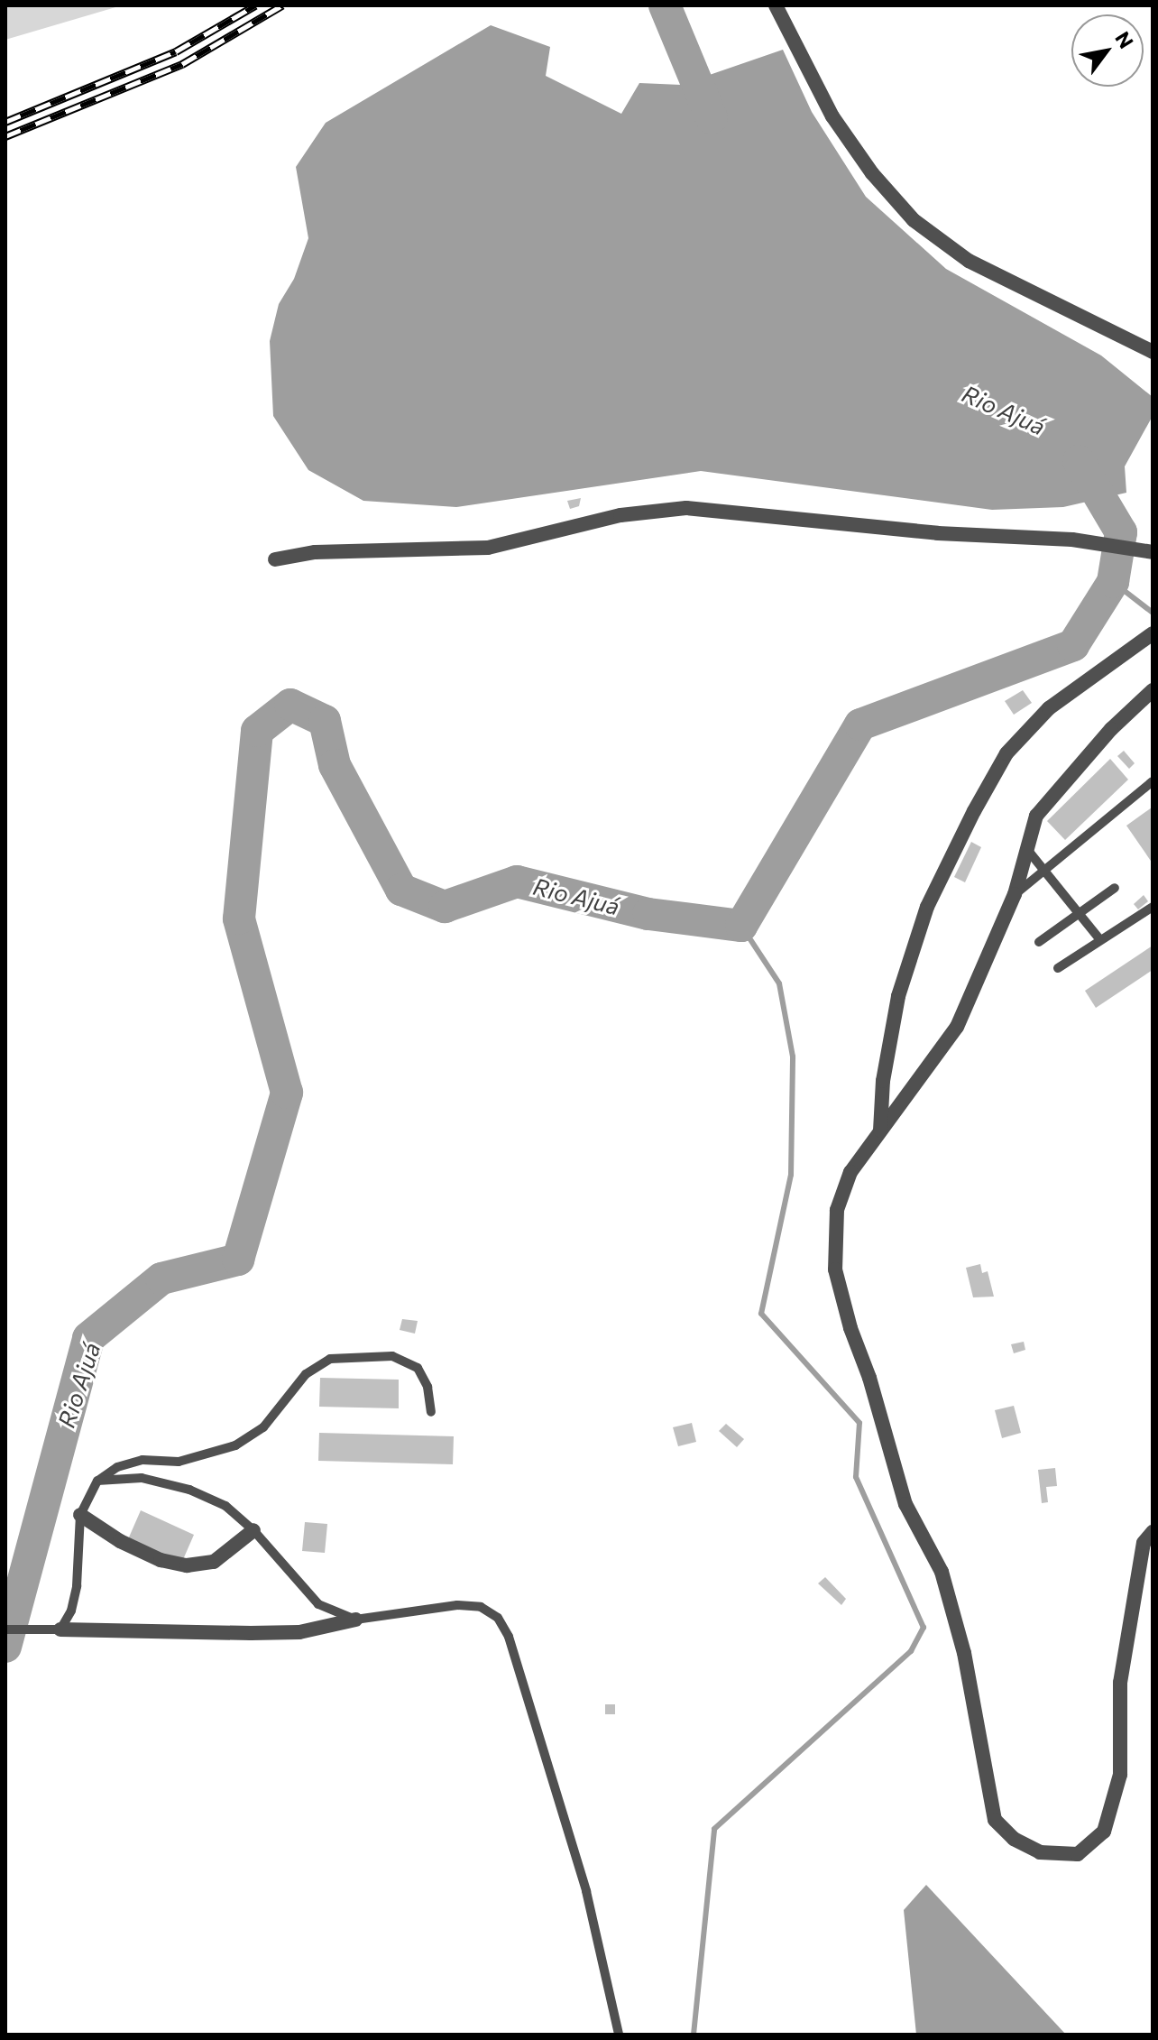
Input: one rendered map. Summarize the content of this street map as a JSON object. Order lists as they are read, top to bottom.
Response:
{
  "water": ["Rio Ajuá"],
  "north": "top right"
}
